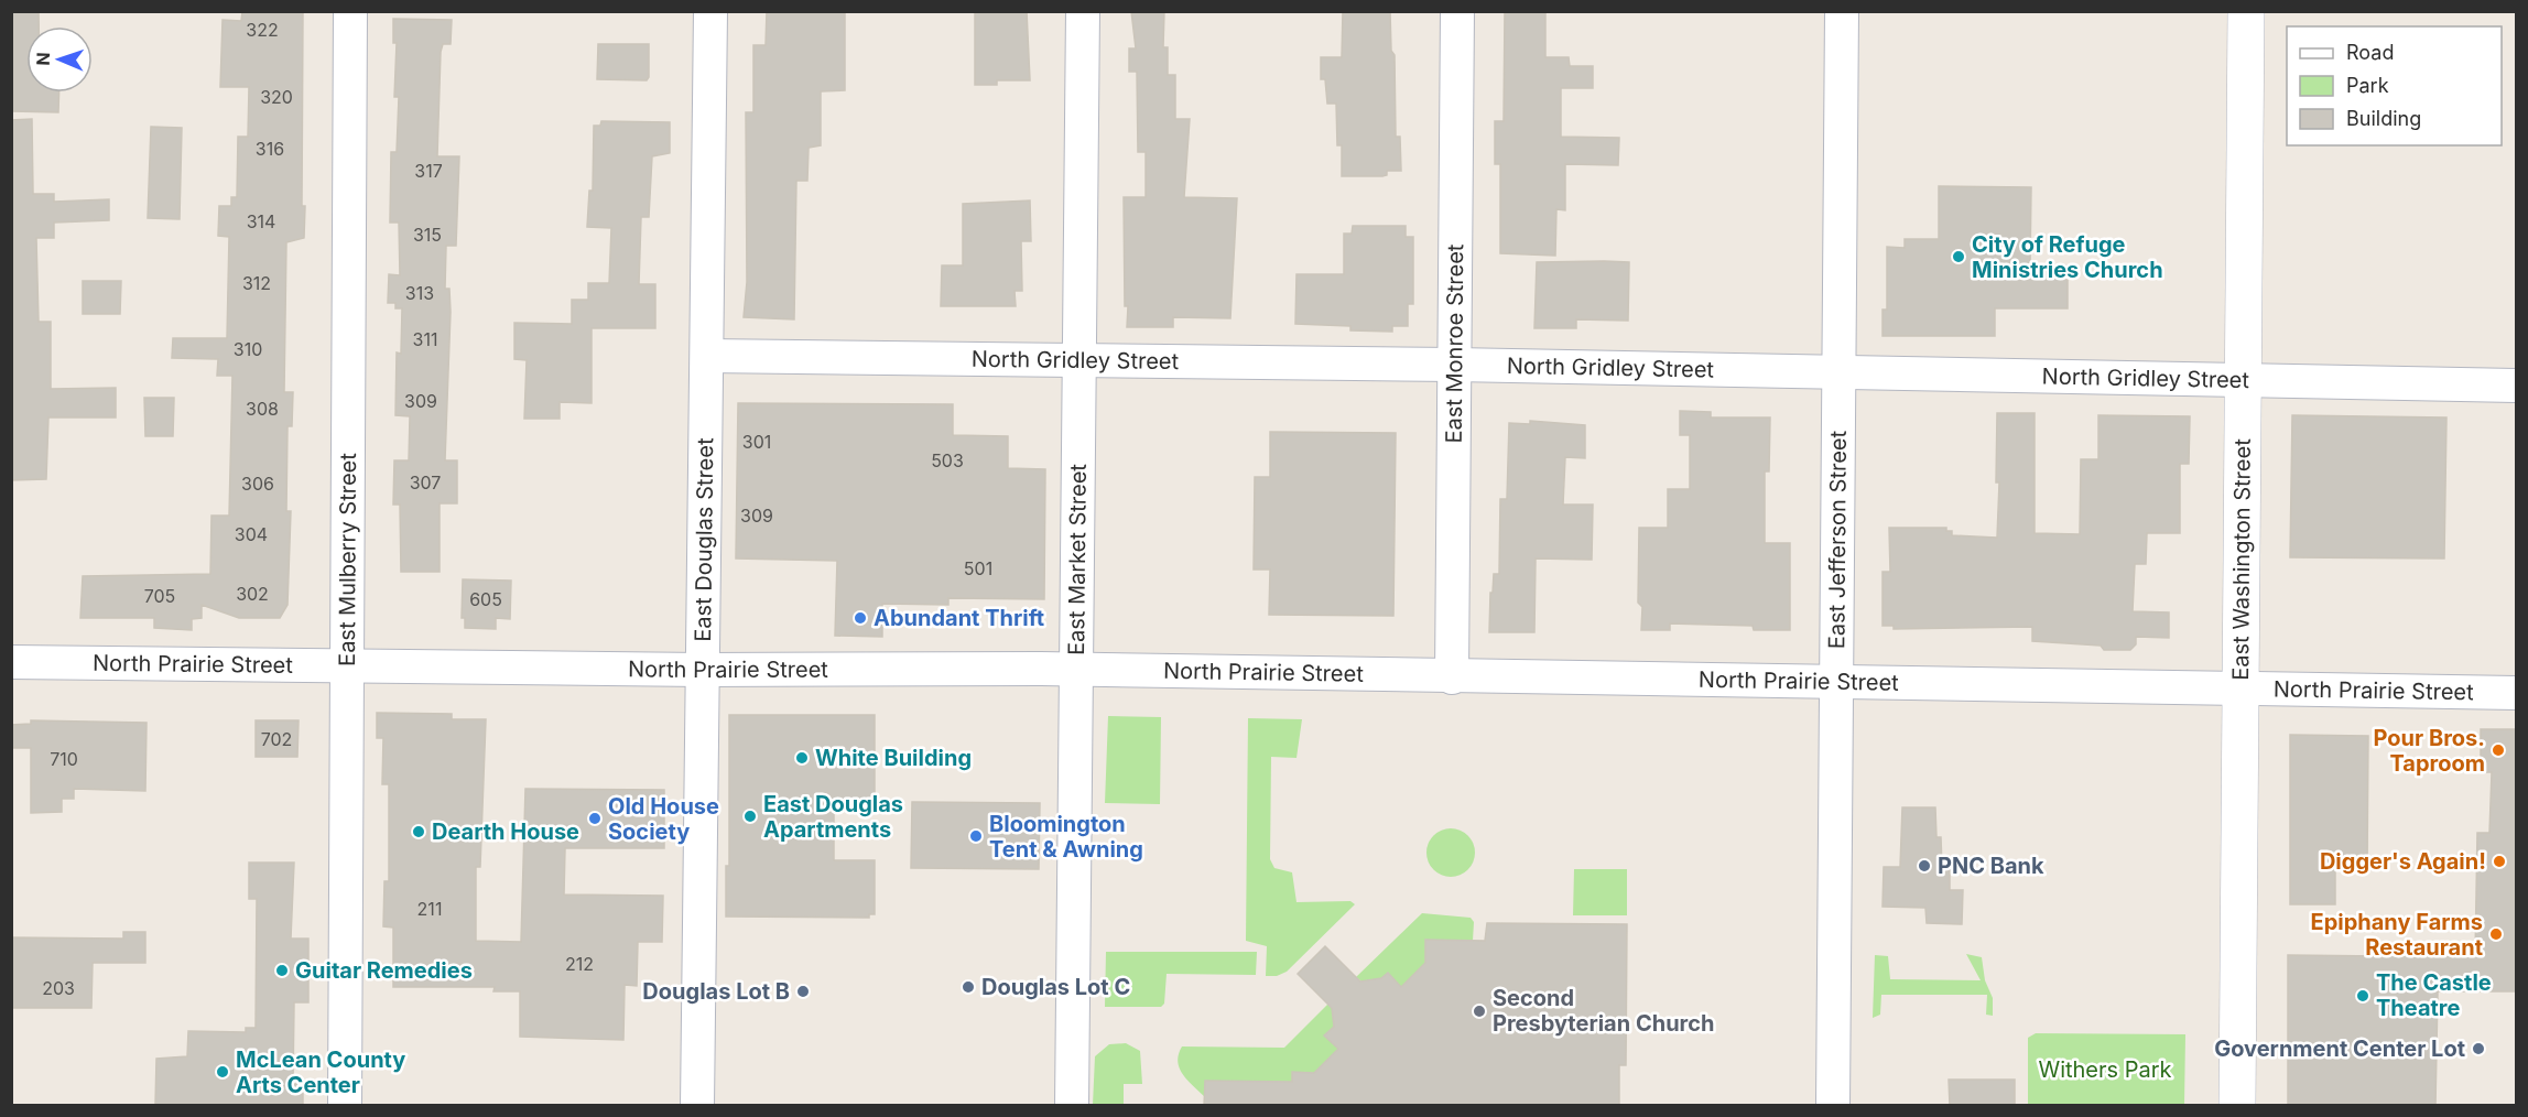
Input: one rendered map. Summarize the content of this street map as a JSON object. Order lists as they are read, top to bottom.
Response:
{
  "streets": {
    "main road": ["East Washington Street"],
    "street": [
      "East Monroe Street",
      "North Gridley Street",
      "East Douglas Street",
      "East Jefferson Street",
      "East Mulberry Street",
      "East Market Street",
      "North Prairie Street"
    ]
  },
  "crossings": [
    ["East Monroe Street", "North Gridley Street"],
    ["East Monroe Street", "North Prairie Street"],
    ["North Gridley Street", "East Douglas Street"],
    ["North Gridley Street", "East Jefferson Street"],
    ["North Gridley Street", "East Market Street"],
    ["North Gridley Street", "East Washington Street"],
    ["East Douglas Street", "North Prairie Street"],
    ["East Jefferson Street", "North Prairie Street"],
    ["East Mulberry Street", "North Prairie Street"],
    ["East Market Street", "North Prairie Street"],
    ["East Washington Street", "North Prairie Street"]
  ],
  "parks": ["Withers Park"],
  "places": [
    "City of Refuge Ministries Church",
    "Abundant Thrift",
    "Pour Bros. Taproom",
    "White Building",
    "East Douglas Apartments",
    "Old House Society",
    "Dearth House",
    "Bloomington Tent & Awning",
    "Digger's Again!",
    "PNC Bank",
    "Epiphany Farms Restaurant",
    "Guitar Remedies",
    "Douglas Lot C",
    "Douglas Lot B",
    "The Castle Theatre",
    "Second Presbyterian Church",
    "Government Center Lot",
    "McLean County Arts Center"
  ],
  "house_numbers": [
    "322",
    "320",
    "316",
    "317",
    "314",
    "315",
    "312",
    "313",
    "311",
    "310",
    "309",
    "308",
    "301",
    "503",
    "307",
    "306",
    "309",
    "304",
    "501",
    "302",
    "705",
    "605",
    "702",
    "710",
    "211",
    "212",
    "203"
  ],
  "legend": ["Road", "Park", "Building"],
  "north": "left"
}
